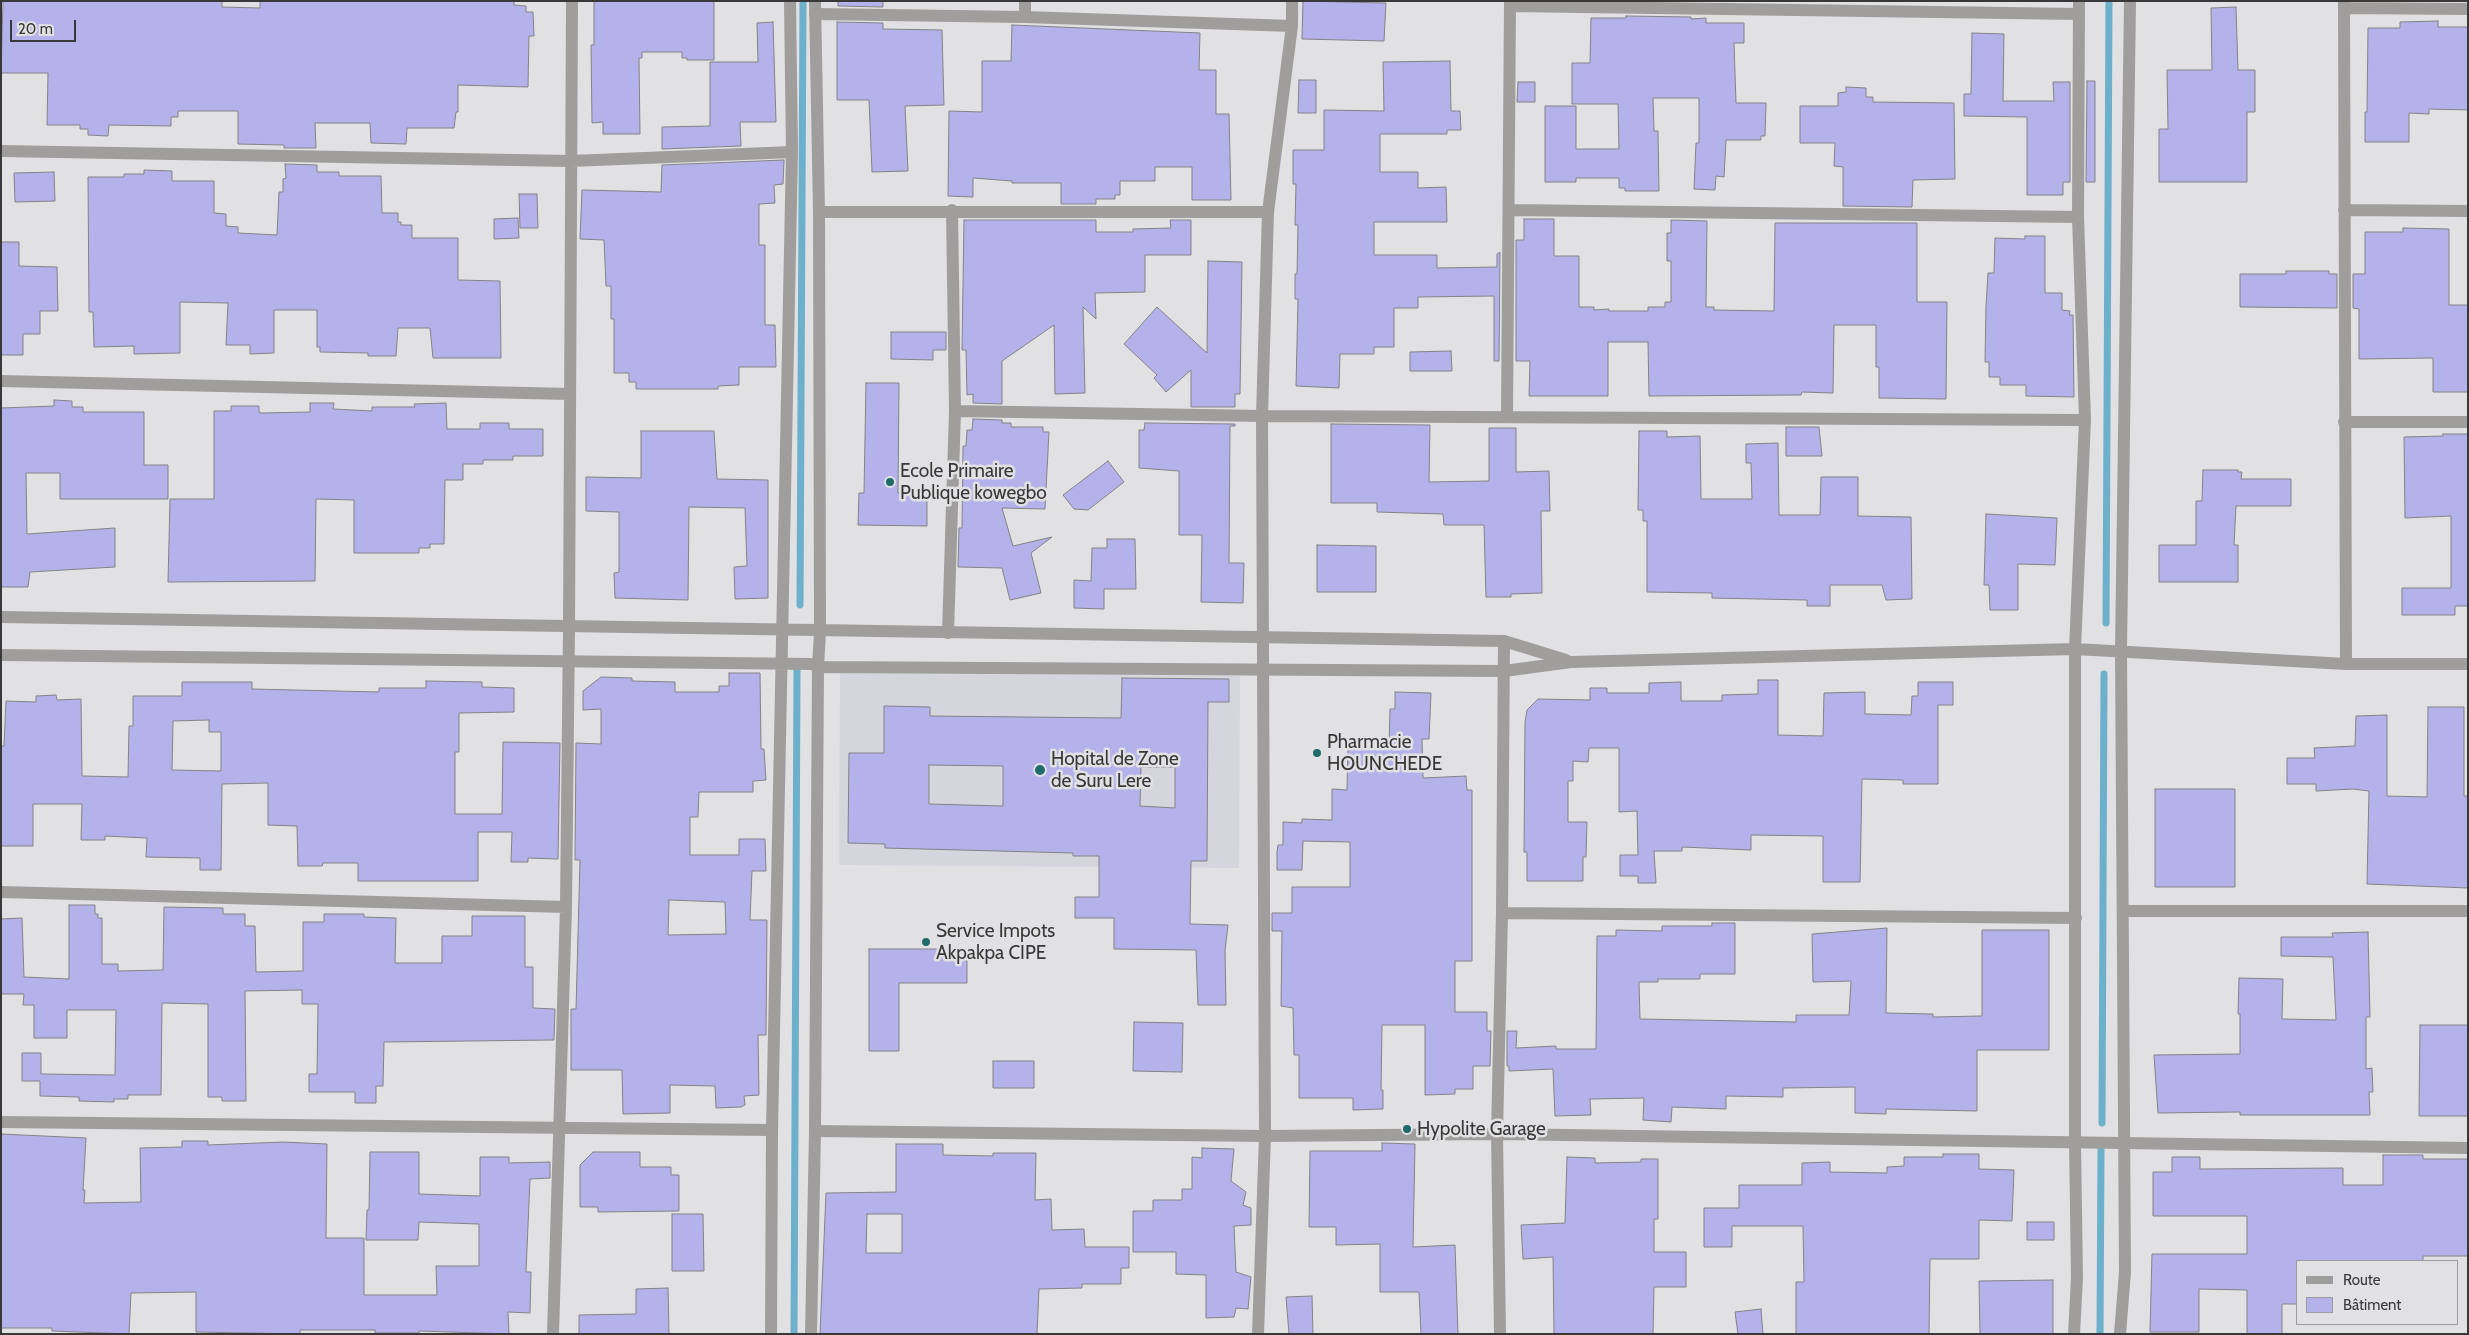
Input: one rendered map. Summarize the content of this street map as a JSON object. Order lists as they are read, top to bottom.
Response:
{
  "places": [
    "Ecole Primaire Publique kowegbo",
    "Pharmacie HOUNCHEDE",
    "Hopital de Zone de Suru Lere",
    "Service Impots Akpakpa CIPE",
    "Hypolite Garage"
  ],
  "legend": ["Route", "Bâtiment"],
  "scale_bar": "20 m"
}
